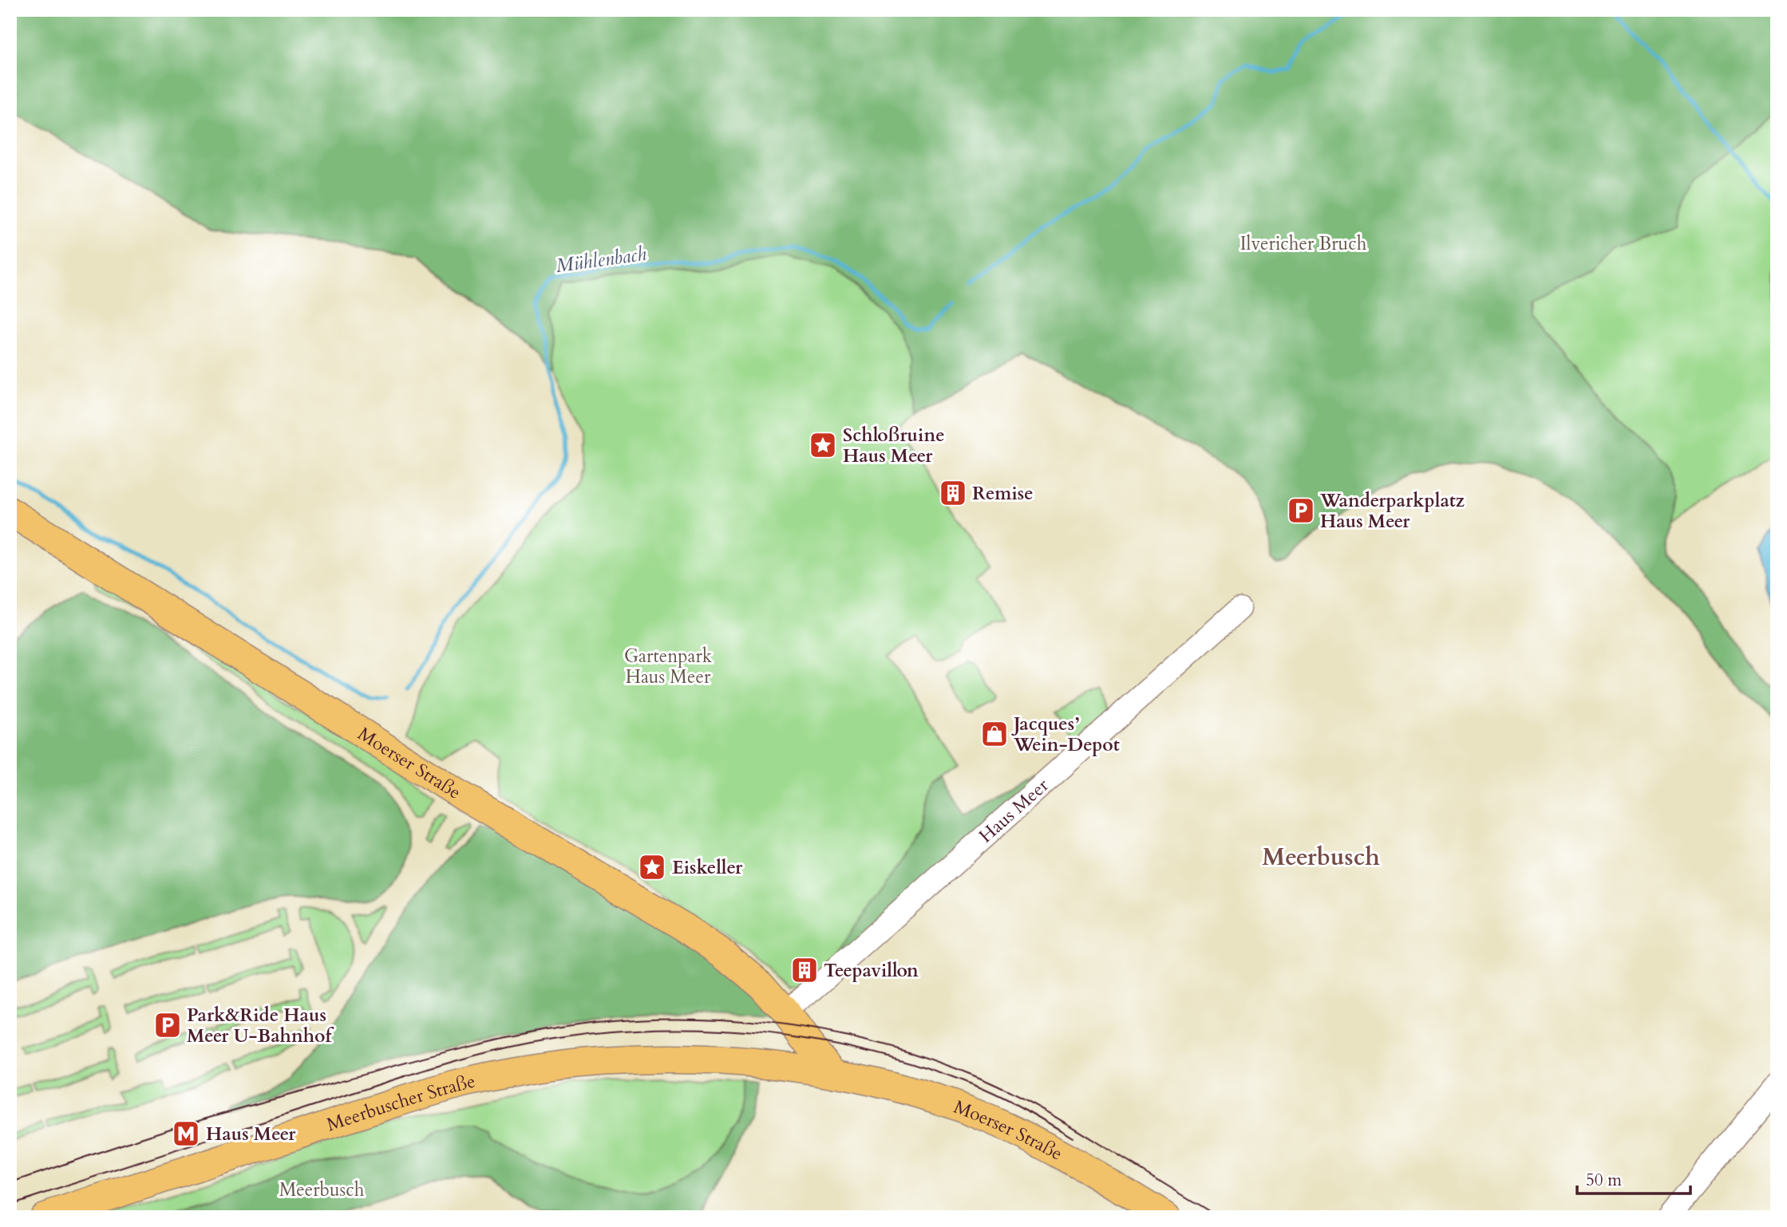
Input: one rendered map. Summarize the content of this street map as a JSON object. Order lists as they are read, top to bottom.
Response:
{
  "streets": {
    "main road": ["Moerser Straße", "Meerbuscher Straße"],
    "street": ["Haus Meer"]
  },
  "crossings": [
    ["Moerser Straße", "Haus Meer"],
    ["Moerser Straße", "Meerbuscher Straße"]
  ],
  "districts": ["Meerbusch"],
  "water": ["Mühlenbach"],
  "parks": ["Ilvericher Bruch", "Gartenpark Haus Meer", "Meerbusch"],
  "places": {
    "place": ["Schloßruine Haus Meer", "Eiskeller"],
    "building": ["Remise", "Teepavillon"],
    "parking": ["Wanderparkplatz Haus Meer", "Park&Ride Haus Meer U-Bahnhof"],
    "shop": ["Jacques’ Wein-Depot"],
    "metro station": ["Haus Meer"]
  },
  "scale_bar": "50 m"
}
